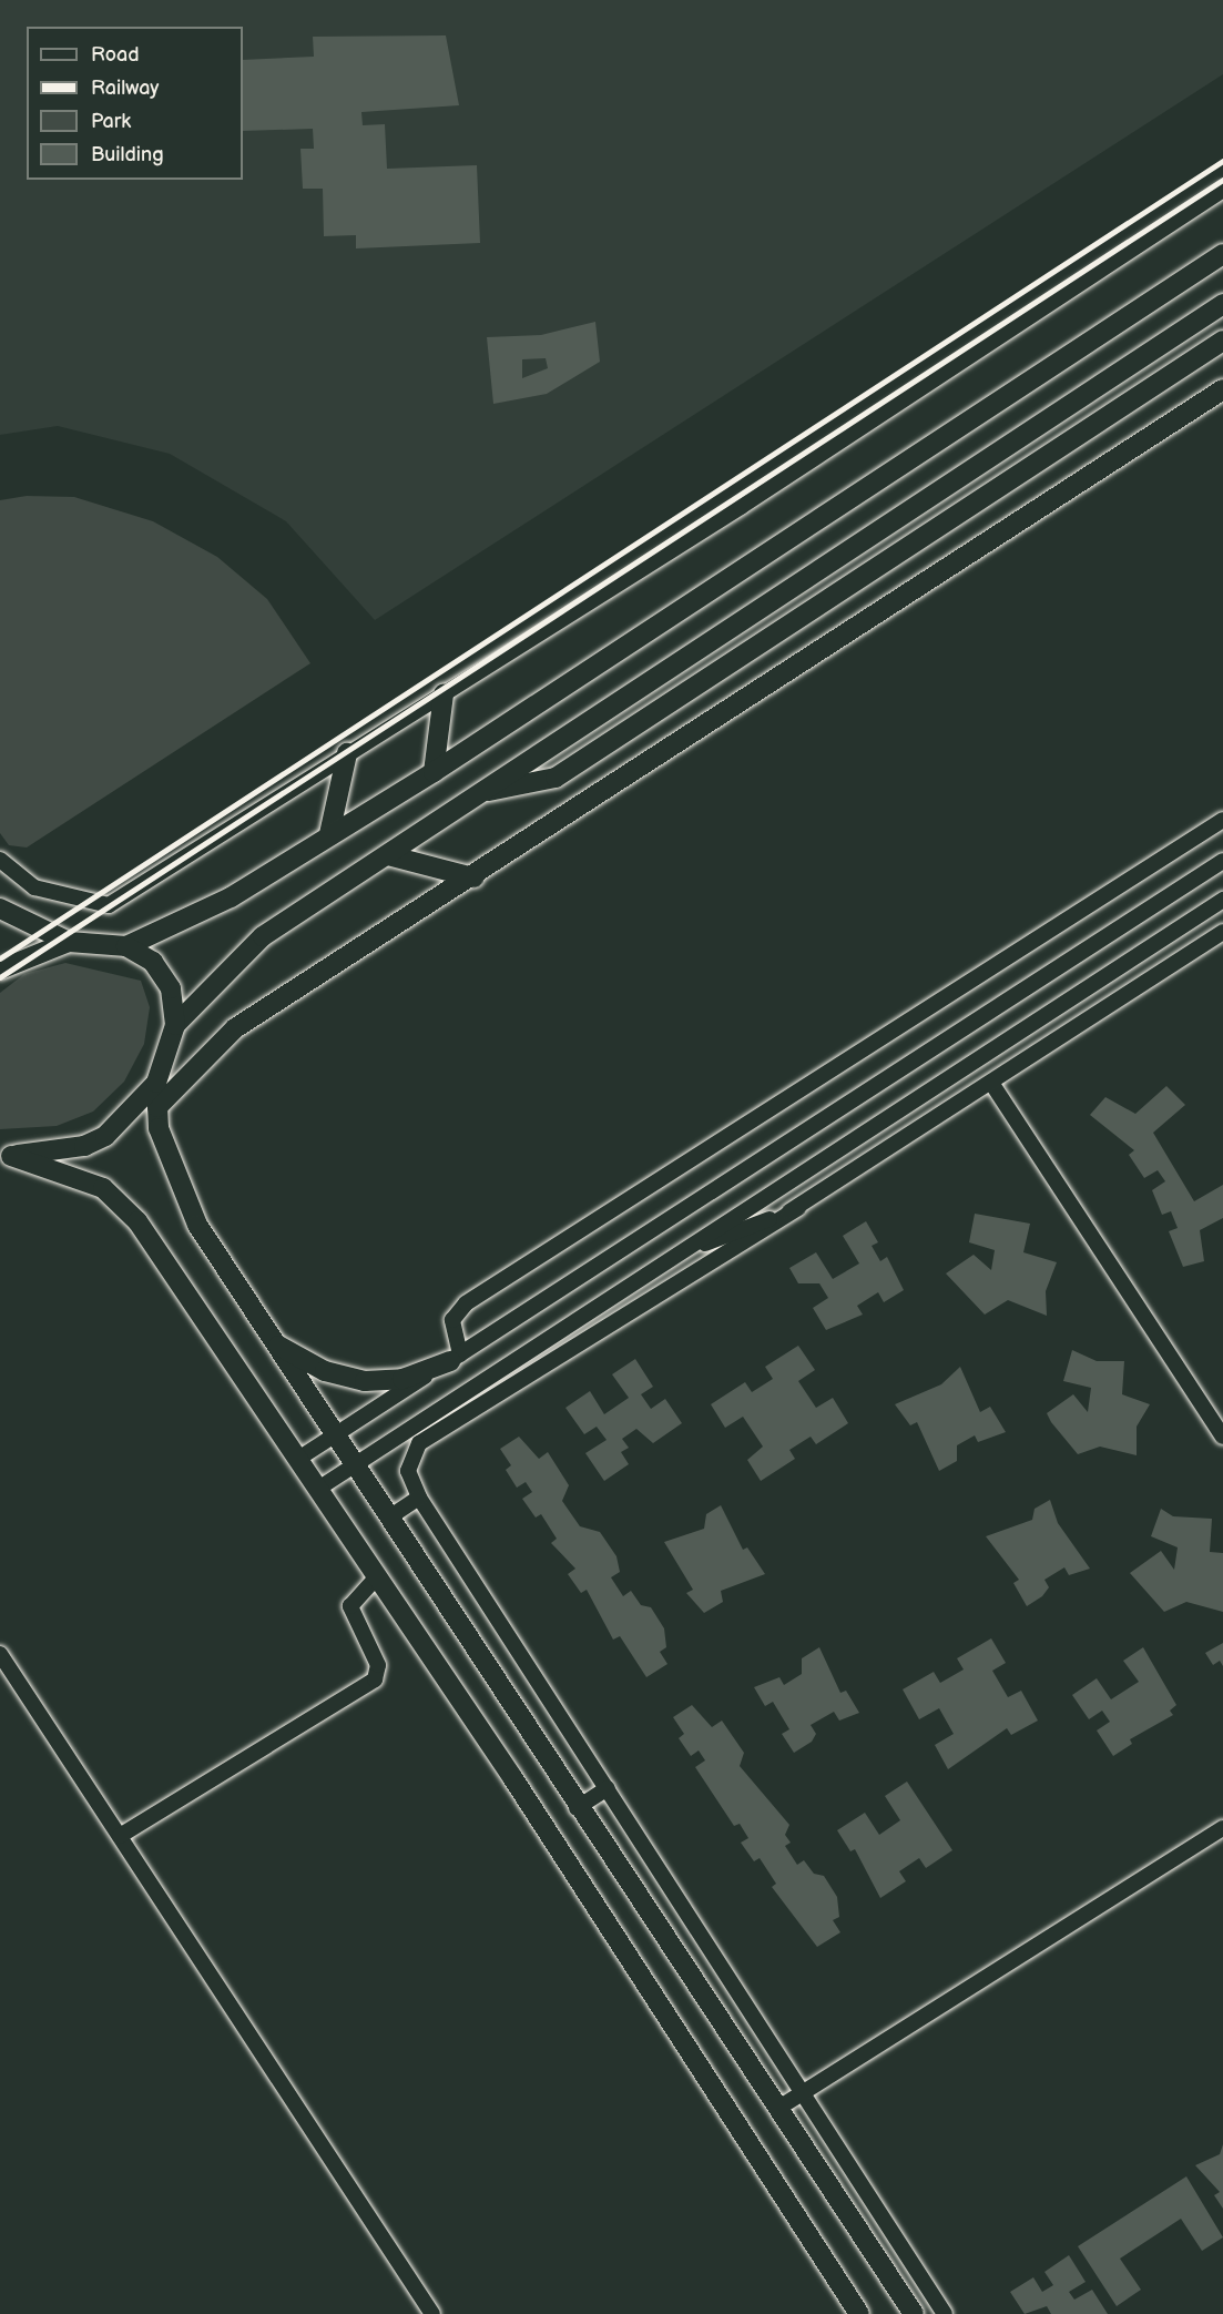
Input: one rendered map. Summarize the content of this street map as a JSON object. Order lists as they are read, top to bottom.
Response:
{
  "legend": [
    "Road",
    "Railway",
    "Park",
    "Building"
  ]
}
